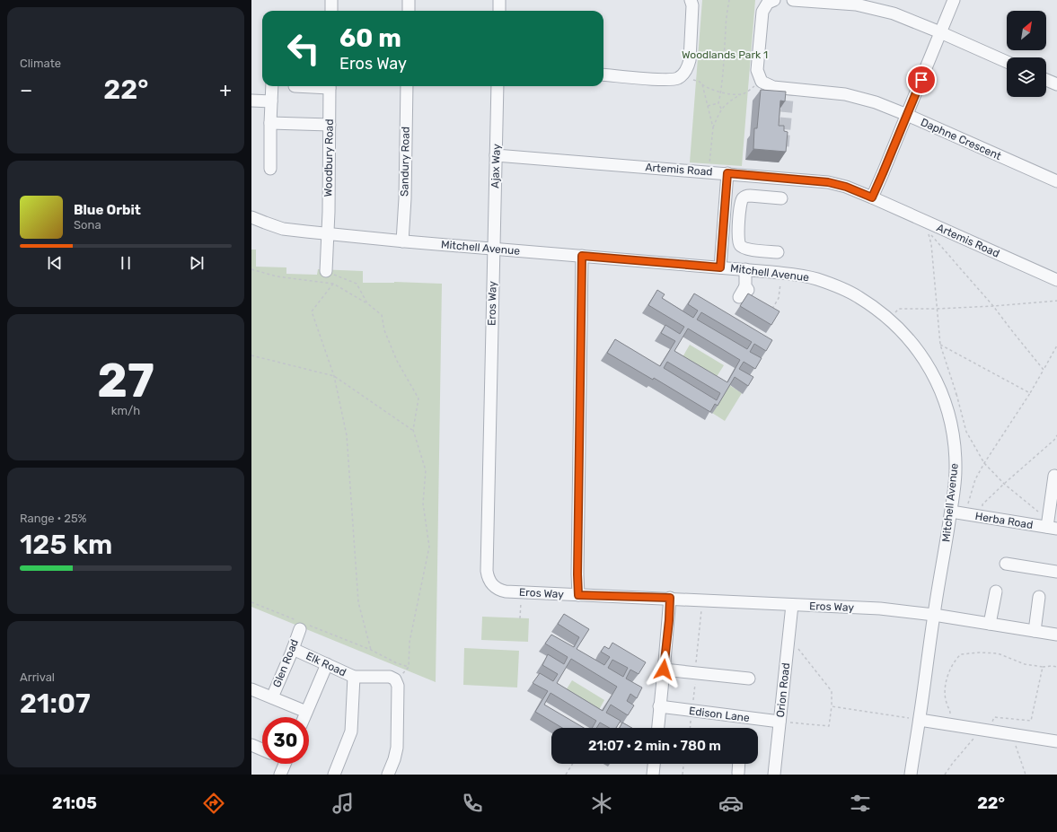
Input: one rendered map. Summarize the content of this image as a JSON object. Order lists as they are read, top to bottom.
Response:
{
  "streets": {
    "street": [
      "Daphne Crescent",
      "Woodbury Road",
      "Sandury Road",
      "Ajax Way",
      "Artemis Road",
      "Mitchell Avenue",
      "Eros Way",
      "Herba Road",
      "Glen Road",
      "Elk Road",
      "Orion Road",
      "Edison Lane"
    ]
  },
  "crossings": [
    ["Woodbury Road", "Mitchell Avenue"],
    ["Sandury Road", "Mitchell Avenue"],
    ["Ajax Way", "Artemis Road"],
    ["Ajax Way", "Mitchell Avenue"],
    ["Ajax Way", "Eros Way"],
    ["Mitchell Avenue", "Eros Way"],
    ["Mitchell Avenue", "Herba Road"],
    ["Eros Way", "Orion Road"],
    ["Glen Road", "Elk Road"],
    ["Orion Road", "Edison Lane"]
  ],
  "parks": ["Woodlands Park 1"],
  "north": "top right",
  "page": {
    "tile": [
      "Climate",
      ["27", "km/h"],
      ["Range · 25%", "125 km"],
      ["Arrival", "21:07"]
    ],
    "turn": ["60 m", "Eros Way"],
    "heat": ["−", "22°", "+"],
    "song": ["Blue Orbit", "Sona"],
    "limit": "30",
    "trip": "21:07 · 2 min · 780 m",
    "tabs": ["21:05", "22°"]
  }
}
